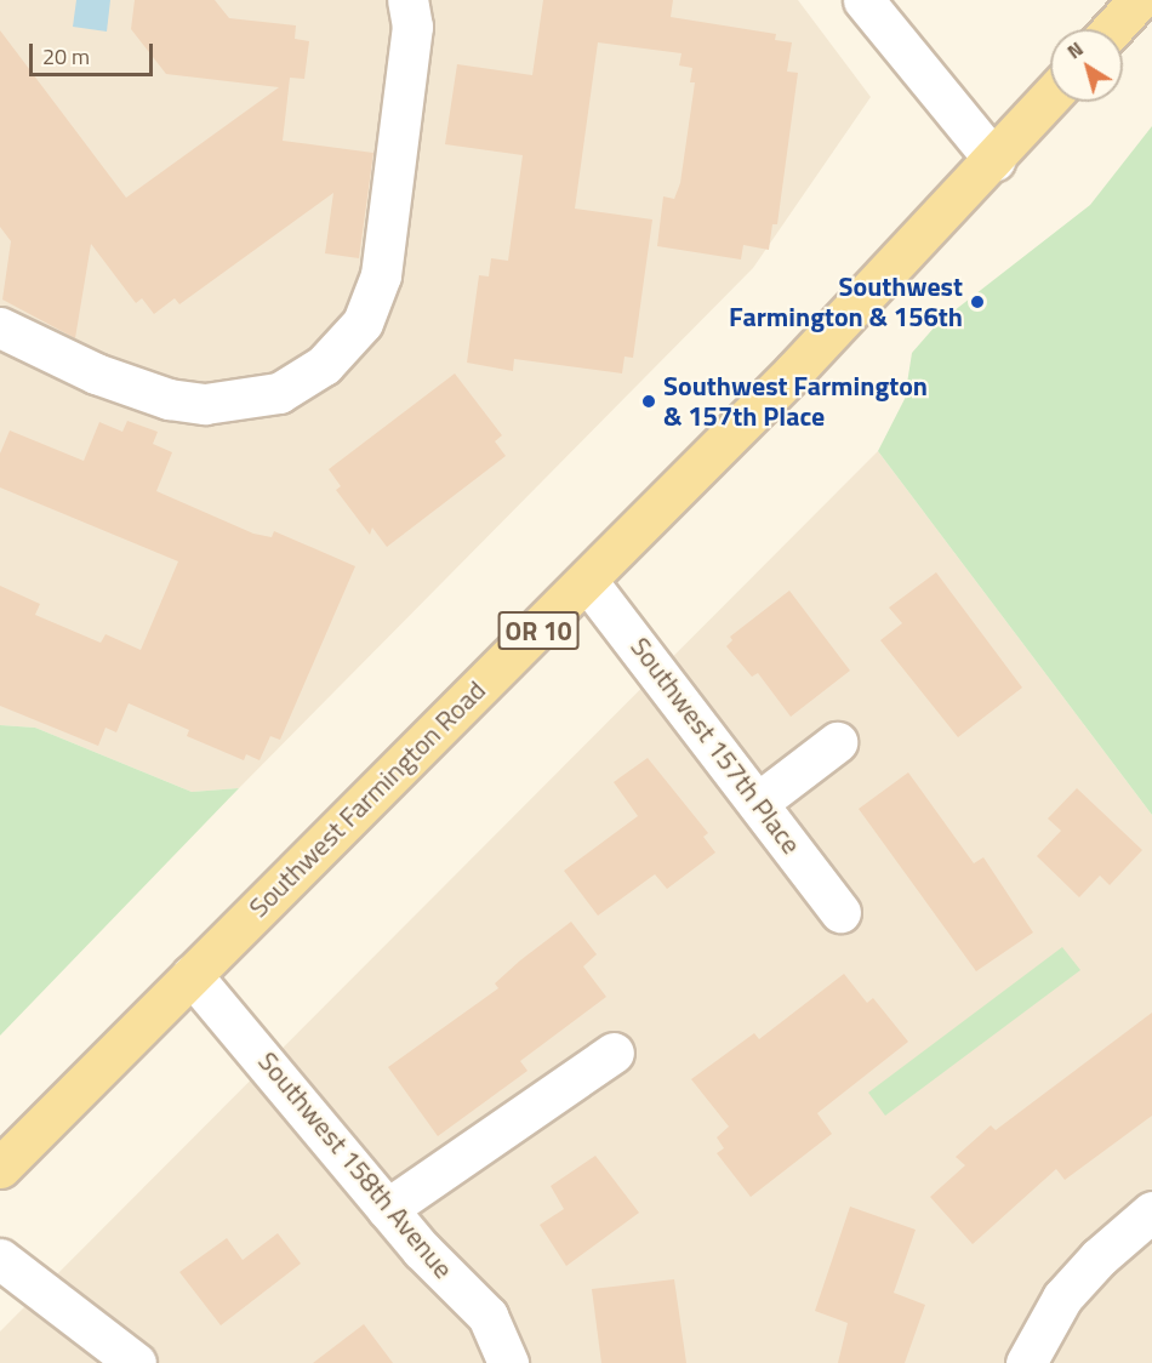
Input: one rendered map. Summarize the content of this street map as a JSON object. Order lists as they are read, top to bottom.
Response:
{
  "streets": {
    "main road": ["OR 10", "Southwest Farmington Road"],
    "street": ["Southwest 157th Place", "Southwest 158th Avenue"]
  },
  "crossings": [
    ["Southwest 157th Place", "Southwest Farmington Road"],
    ["Southwest Farmington Road", "Southwest 158th Avenue"]
  ],
  "places": ["Southwest Farmington & 156th", "Southwest Farmington & 157th Place"],
  "scale_bar": "20 m",
  "north": "top left"
}
